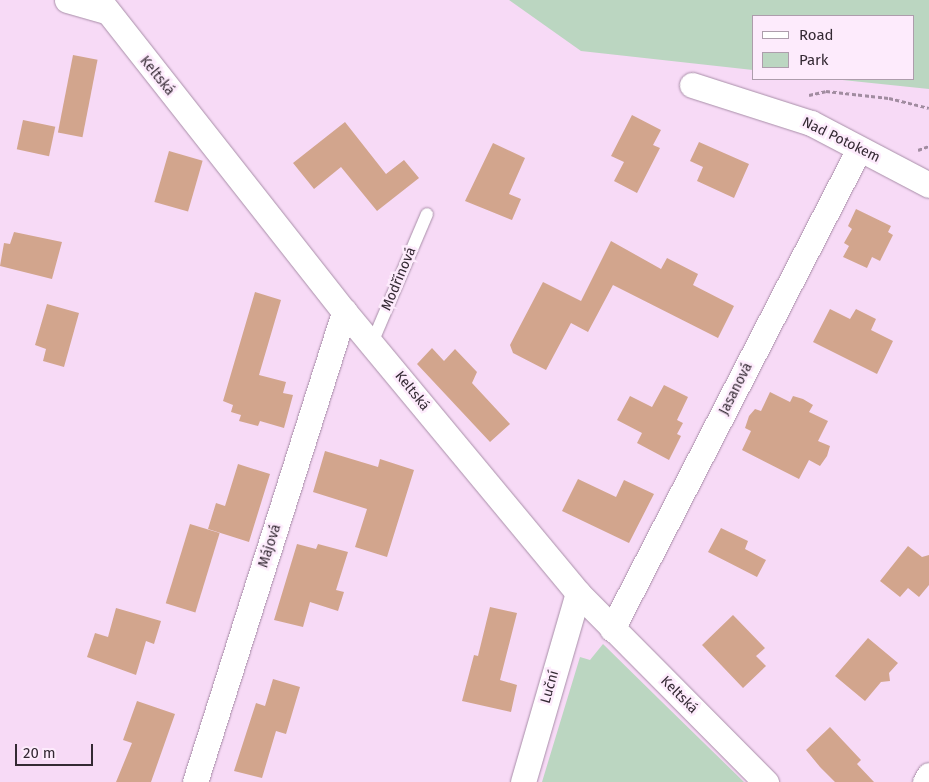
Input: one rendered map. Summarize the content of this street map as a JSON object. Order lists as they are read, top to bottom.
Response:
{
  "streets": {
    "street": [
      "Keltská",
      "Nad Potokem",
      "Jasanová",
      "Májová",
      "Luční"
    ],
    "lane": ["Modřínová"]
  },
  "crossings": [
    ["Keltská", "Modřínová"],
    ["Keltská", "Jasanová"],
    ["Keltská", "Májová"],
    ["Keltská", "Luční"],
    ["Nad Potokem", "Jasanová"]
  ],
  "legend": ["Road", "Park"],
  "scale_bar": "20 m"
}
